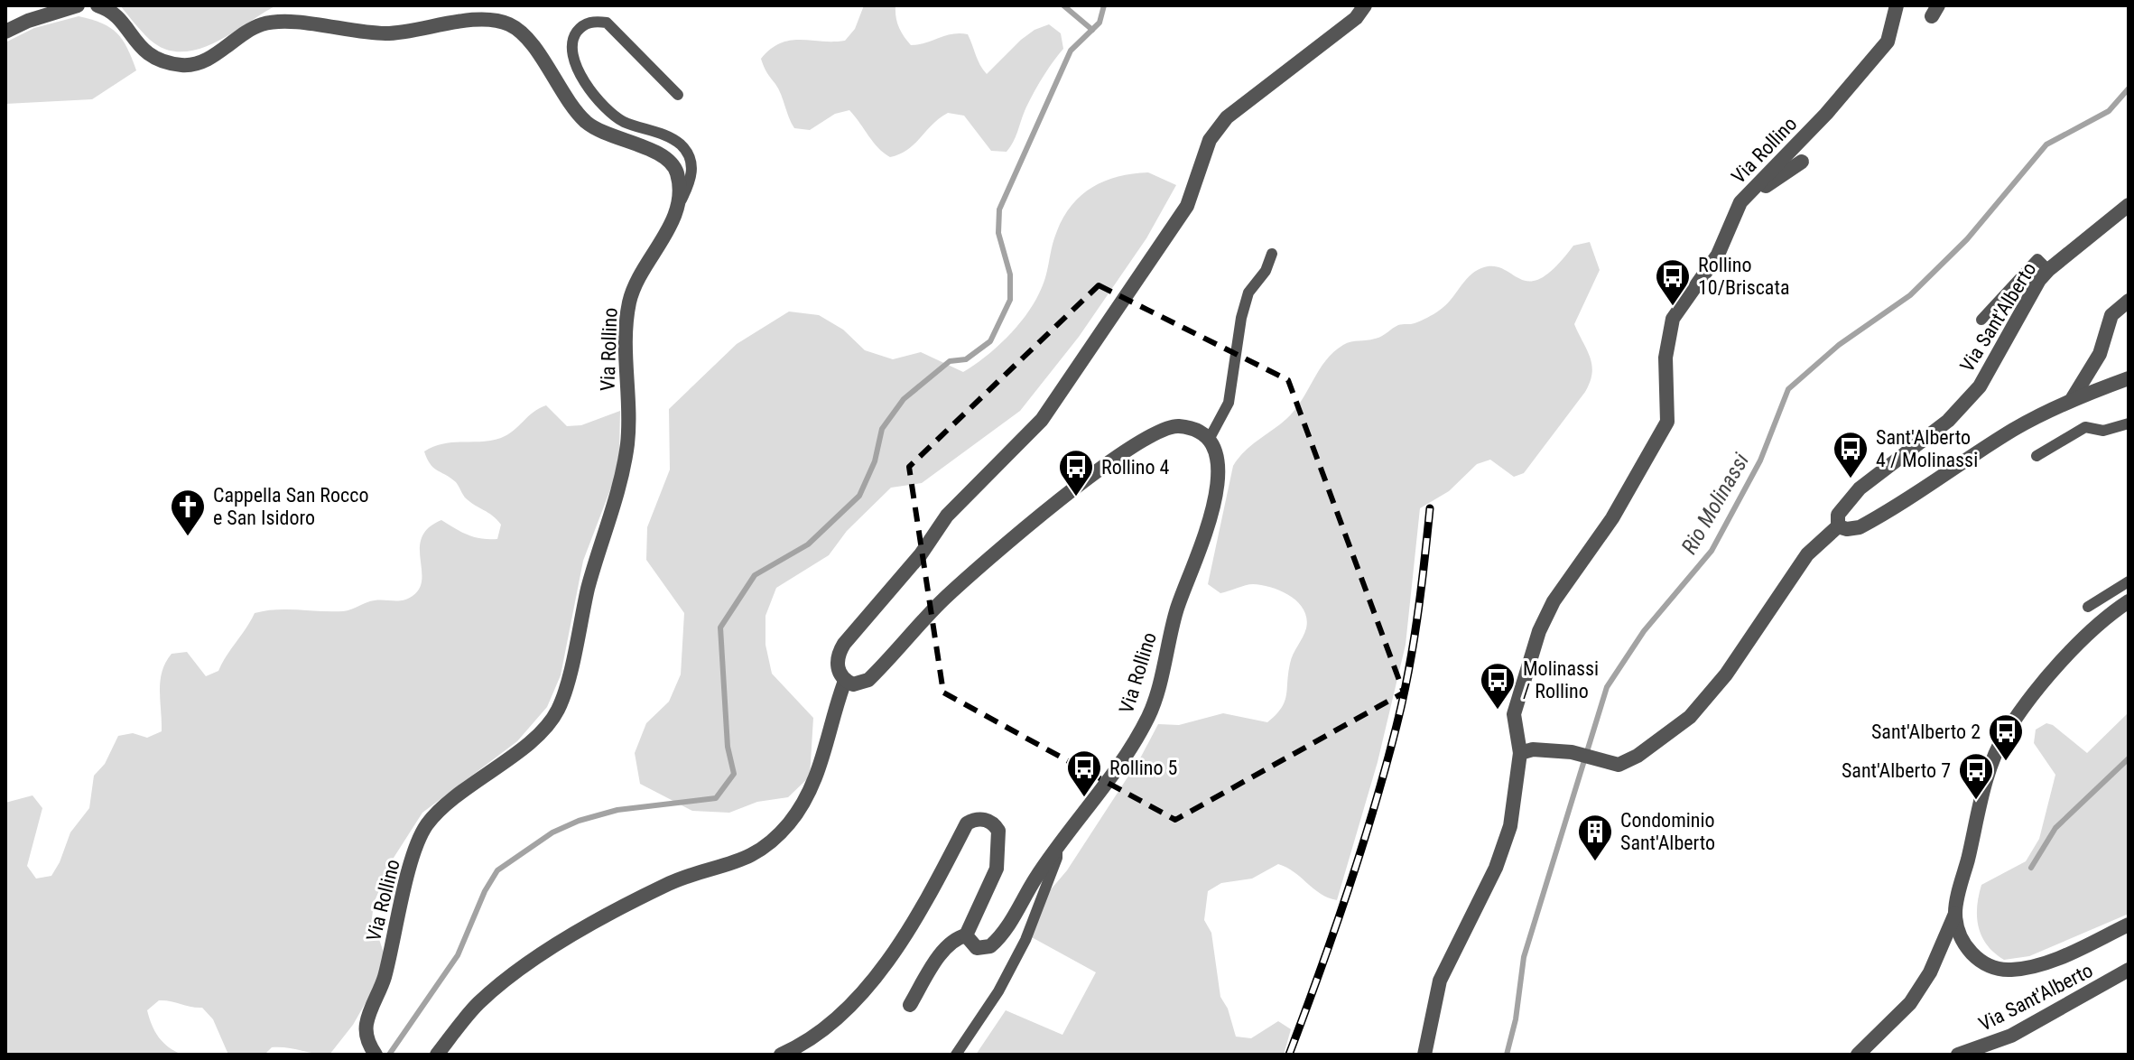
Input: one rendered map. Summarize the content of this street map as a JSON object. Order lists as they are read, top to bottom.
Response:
{
  "streets": {
    "street": ["Via Rollino", "Via Sant'Alberto"]
  },
  "water": ["Rio Molinassi"],
  "places": {
    "bus stop": [
      "Rollino 10/Briscata",
      "Sant'Alberto 4 / Molinassi",
      "Rollino 4",
      "Molinassi / Rollino",
      "Sant'Alberto 2",
      "Rollino 5",
      "Sant'Alberto 7"
    ],
    "church": ["Cappella San Rocco e San Isidoro"],
    "building": ["Condominio Sant'Alberto"]
  }
}
